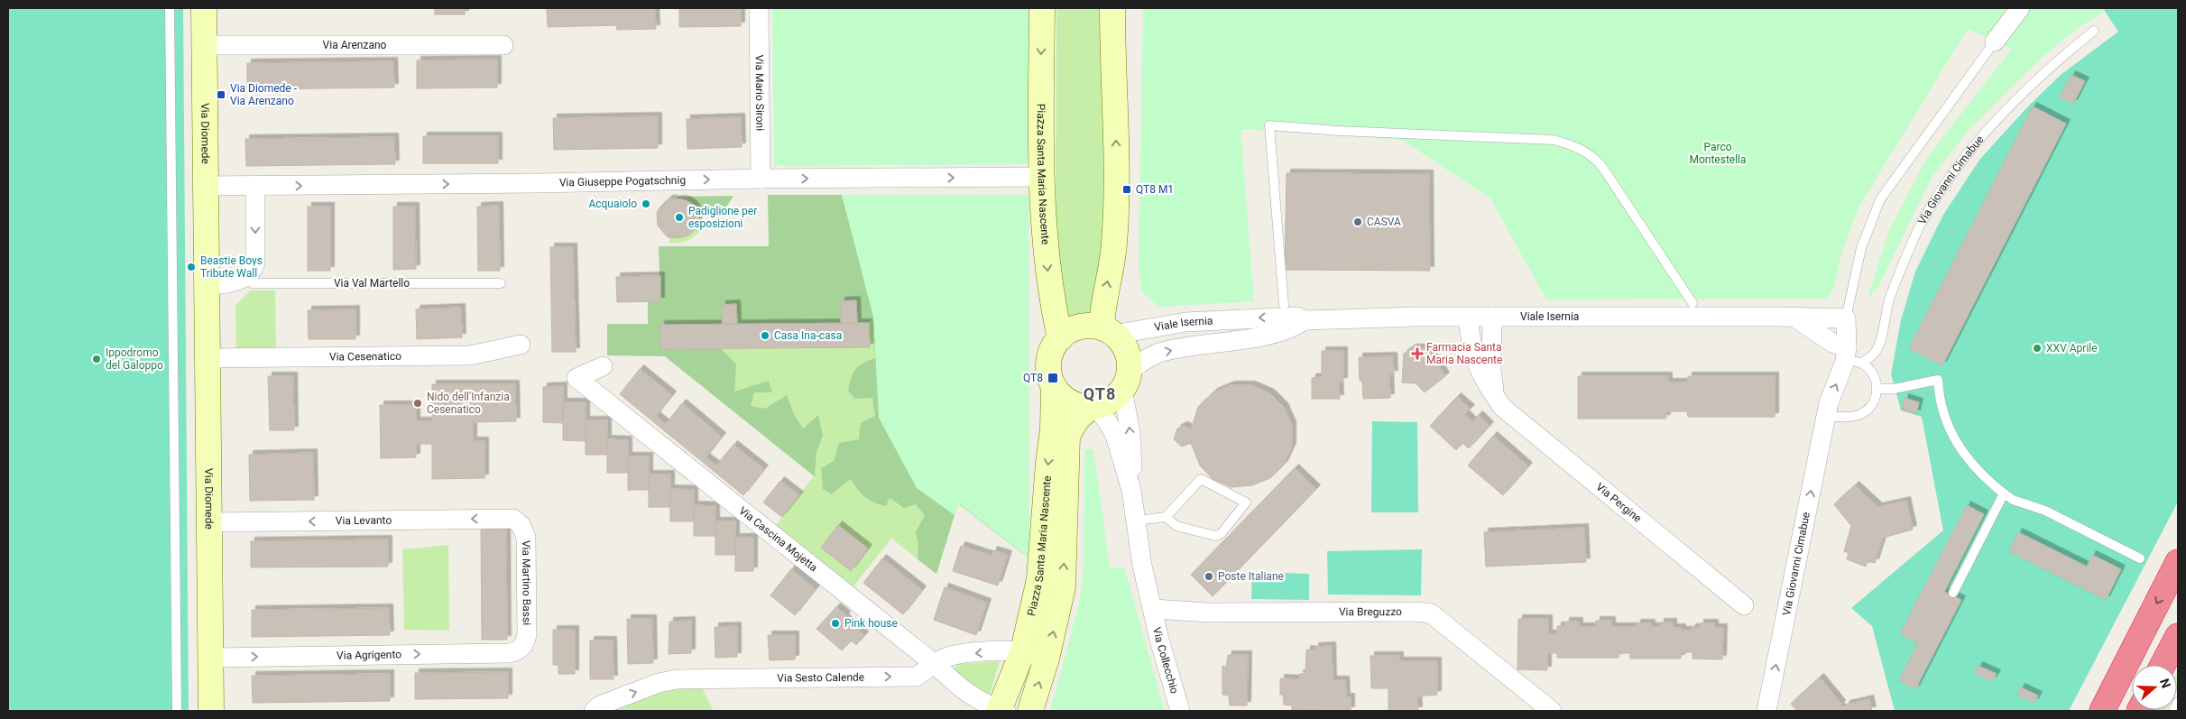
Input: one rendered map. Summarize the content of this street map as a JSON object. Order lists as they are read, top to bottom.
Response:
{
  "streets": {
    "street": [
      "Via Arenzano",
      "Via Mario Sironi",
      "Via Diomede",
      "Piazza Santa Maria Nascente",
      "Via Giovanni Cimabue",
      "Via Giuseppe Pogatschnig",
      "Viale Isernia",
      "Via Cesenatico",
      "Via Pergine",
      "Via Levanto",
      "Via Cascina Mojetta",
      "Via Martino Bassi",
      "Via Breguzzo",
      "Via Agrigento",
      "Via Collecchio",
      "Via Sesto Calende"
    ],
    "lane": ["Via Val Martello"]
  },
  "crossings": [
    ["Via Arenzano", "Via Diomede"],
    ["Via Mario Sironi", "Via Giuseppe Pogatschnig"],
    ["Via Diomede", "Via Giuseppe Pogatschnig"],
    ["Via Diomede", "Via Cesenatico"],
    ["Via Diomede", "Via Levanto"],
    ["Via Diomede", "Via Agrigento"],
    ["Piazza Santa Maria Nascente", "Via Giuseppe Pogatschnig"],
    ["Piazza Santa Maria Nascente", "Viale Isernia"],
    ["Piazza Santa Maria Nascente", "Via Cascina Mojetta"],
    ["Piazza Santa Maria Nascente", "Via Sesto Calende"],
    ["Via Giovanni Cimabue", "Viale Isernia"],
    ["Viale Isernia", "Via Pergine"],
    ["Via Levanto", "Via Martino Bassi"],
    ["Via Cascina Mojetta", "Via Sesto Calende"],
    ["Via Martino Bassi", "Via Agrigento"],
    ["Via Breguzzo", "Via Collecchio"]
  ],
  "one_way": ["Via Giuseppe Pogatschnig", "Via Levanto", "Via Agrigento"],
  "districts": ["QT8"],
  "parks": ["Parco Montestella"],
  "places": {
    "transit": ["Via Diomede - Via Arenzano", "QT8 M1", "QT8"],
    "other": [
      "Acquaiolo",
      "Padiglione per esposizioni",
      "CASVA",
      "Beastie Boys Tribute Wall",
      "Casa Ina-casa",
      "XXV Aprile",
      "Ippodromo del Galoppo",
      "Nido dell'Infanzia Cesenatico",
      "Poste Italiane",
      "Pink house"
    ],
    "health": ["Farmacia Santa Maria Nascente"]
  },
  "north": "right"
}
